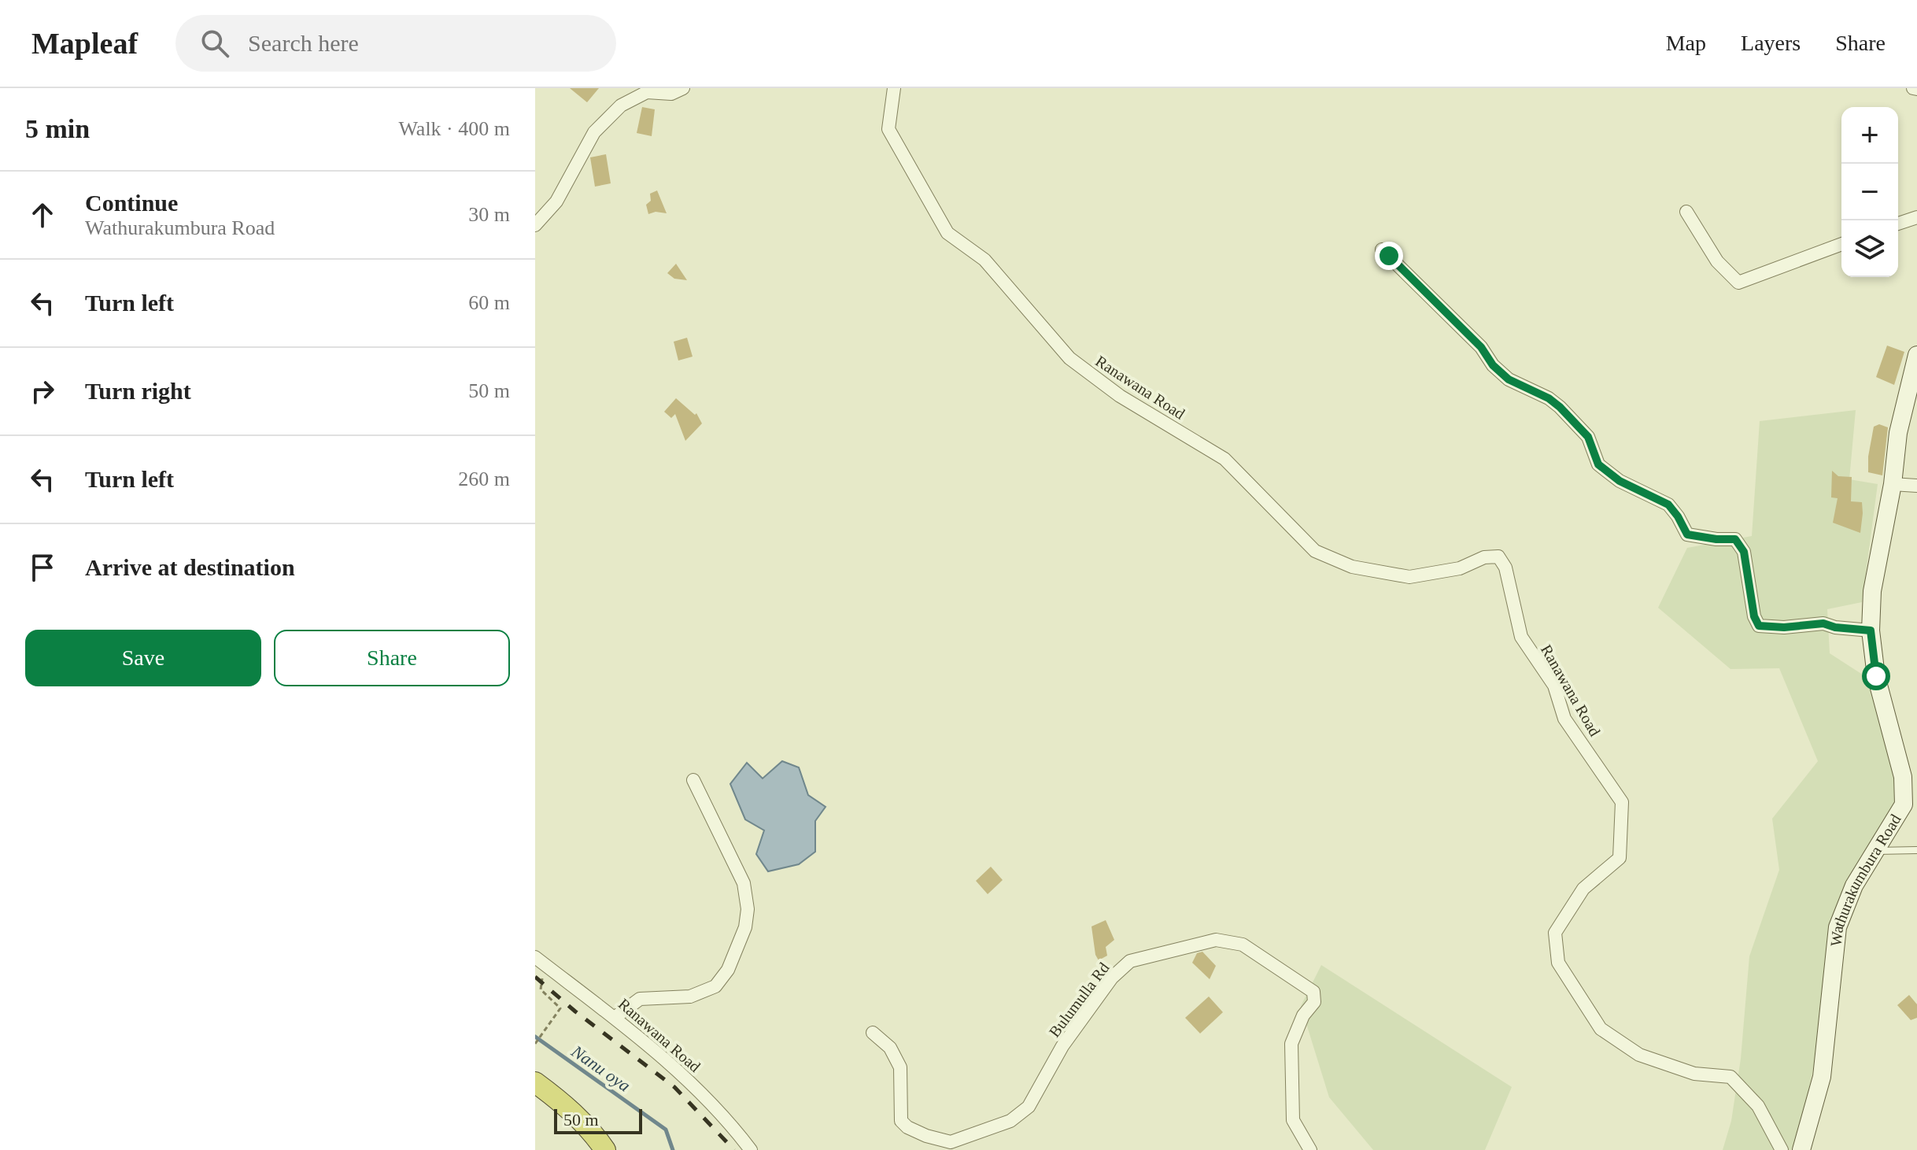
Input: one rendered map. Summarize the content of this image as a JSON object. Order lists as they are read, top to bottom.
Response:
{
  "streets": {
    "main road": ["Wathurakumbura Road"],
    "street": ["Ranawana Road", "Bulumulla Rd"]
  },
  "water": ["Nanu oya"],
  "scale_bar": "50 m",
  "page": {
    "header": "Mapleaf",
    "search": "Search here",
    "nav": ["Map", "Layers", "Share"],
    "heading": ["5 min", "Walk · 400 m"],
    "map_buttons": ["+", "−"],
    "list": [
      ["Continue", "Wathurakumbura Road", "30 m"],
      ["Turn left", "60 m"],
      ["Turn right", "50 m"],
      ["Turn left", "260 m"],
      "Arrive at destination"
    ],
    "buttons": ["Save", "Share"],
    "scale": "50 m"
  }
}
